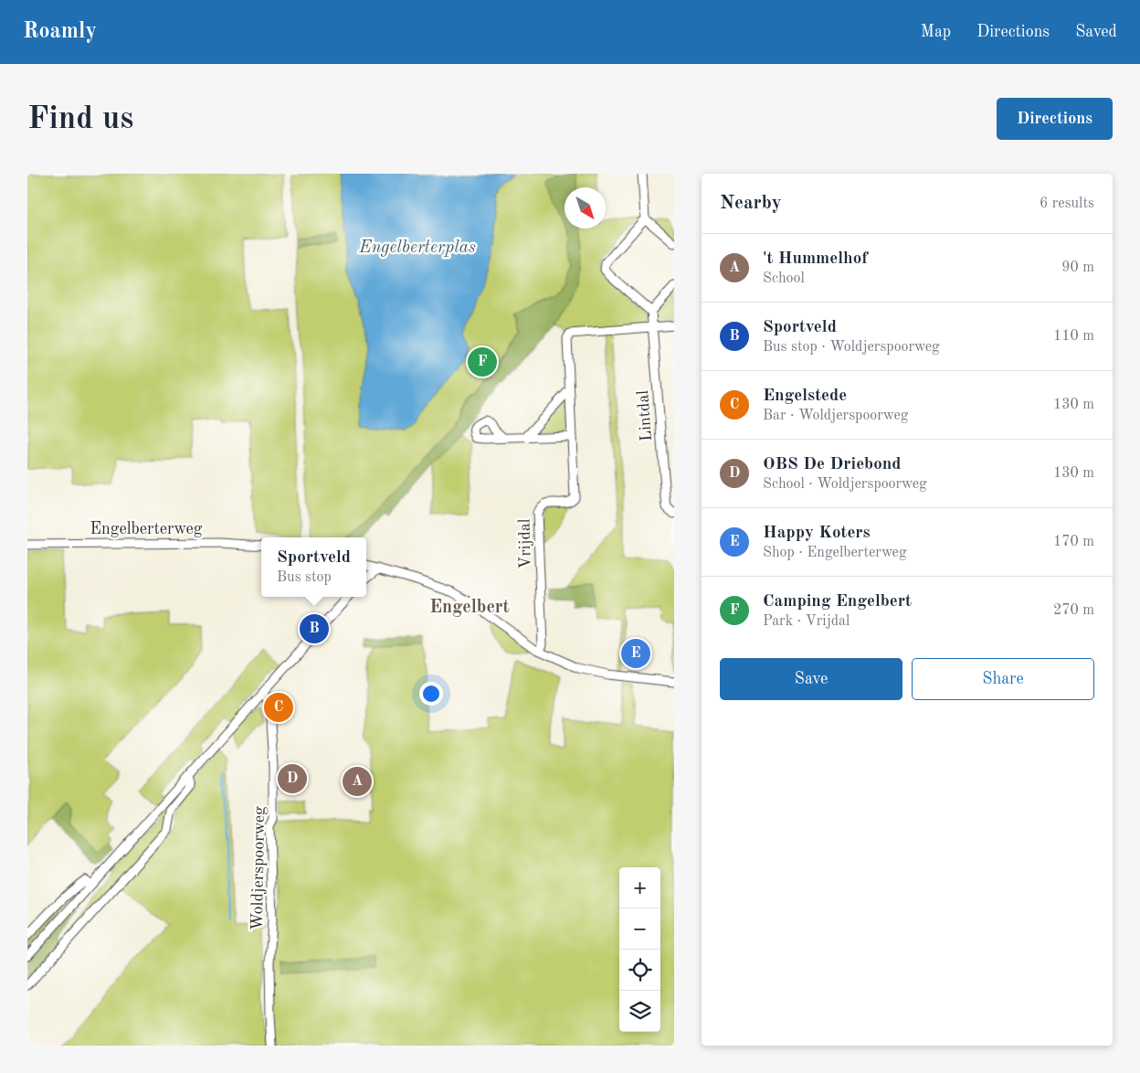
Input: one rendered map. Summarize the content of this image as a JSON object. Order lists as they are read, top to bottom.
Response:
{
  "streets": {
    "street": [
      "Lintdal",
      "Engelberterweg",
      "Vrijdal",
      "Woldjerspoorweg"
    ]
  },
  "crossings": [
    ["Lintdal", "Vrijdal"]
  ],
  "districts": ["Engelbert"],
  "water": ["Engelberterplas"],
  "north": "bottom right",
  "page": {
    "header": "Roamly",
    "nav": ["Map", "Directions", "Saved"],
    "buttons": [
      "Directions",
      ["Save", "Share"]
    ],
    "title": "Find us",
    "heading": ["Nearby", "6 results"],
    "list": [
      {
        "mark": "A",
        "name": "'t Hummelhof",
        "note": "School",
        "value": "90 m"
      },
      {
        "mark": "B",
        "name": "Sportveld",
        "note": "Bus stop · Woldjerspoorweg",
        "value": "110 m"
      },
      {
        "mark": "C",
        "name": "Engelstede",
        "note": "Bar · Woldjerspoorweg",
        "value": "130 m"
      },
      {
        "mark": "D",
        "name": "OBS De Driebond",
        "note": "School · Woldjerspoorweg",
        "value": "130 m"
      },
      {
        "mark": "E",
        "name": "Happy Koters",
        "note": "Shop · Engelberterweg",
        "value": "170 m"
      },
      {
        "mark": "F",
        "name": "Camping Engelbert",
        "note": "Park · Vrijdal",
        "value": "270 m"
      }
    ],
    "pins": [
      "F",
      "B",
      "E",
      "C",
      "D",
      "A"
    ],
    "popup": ["Sportveld", "Bus stop"],
    "map_buttons": ["+", "−"]
  }
}
